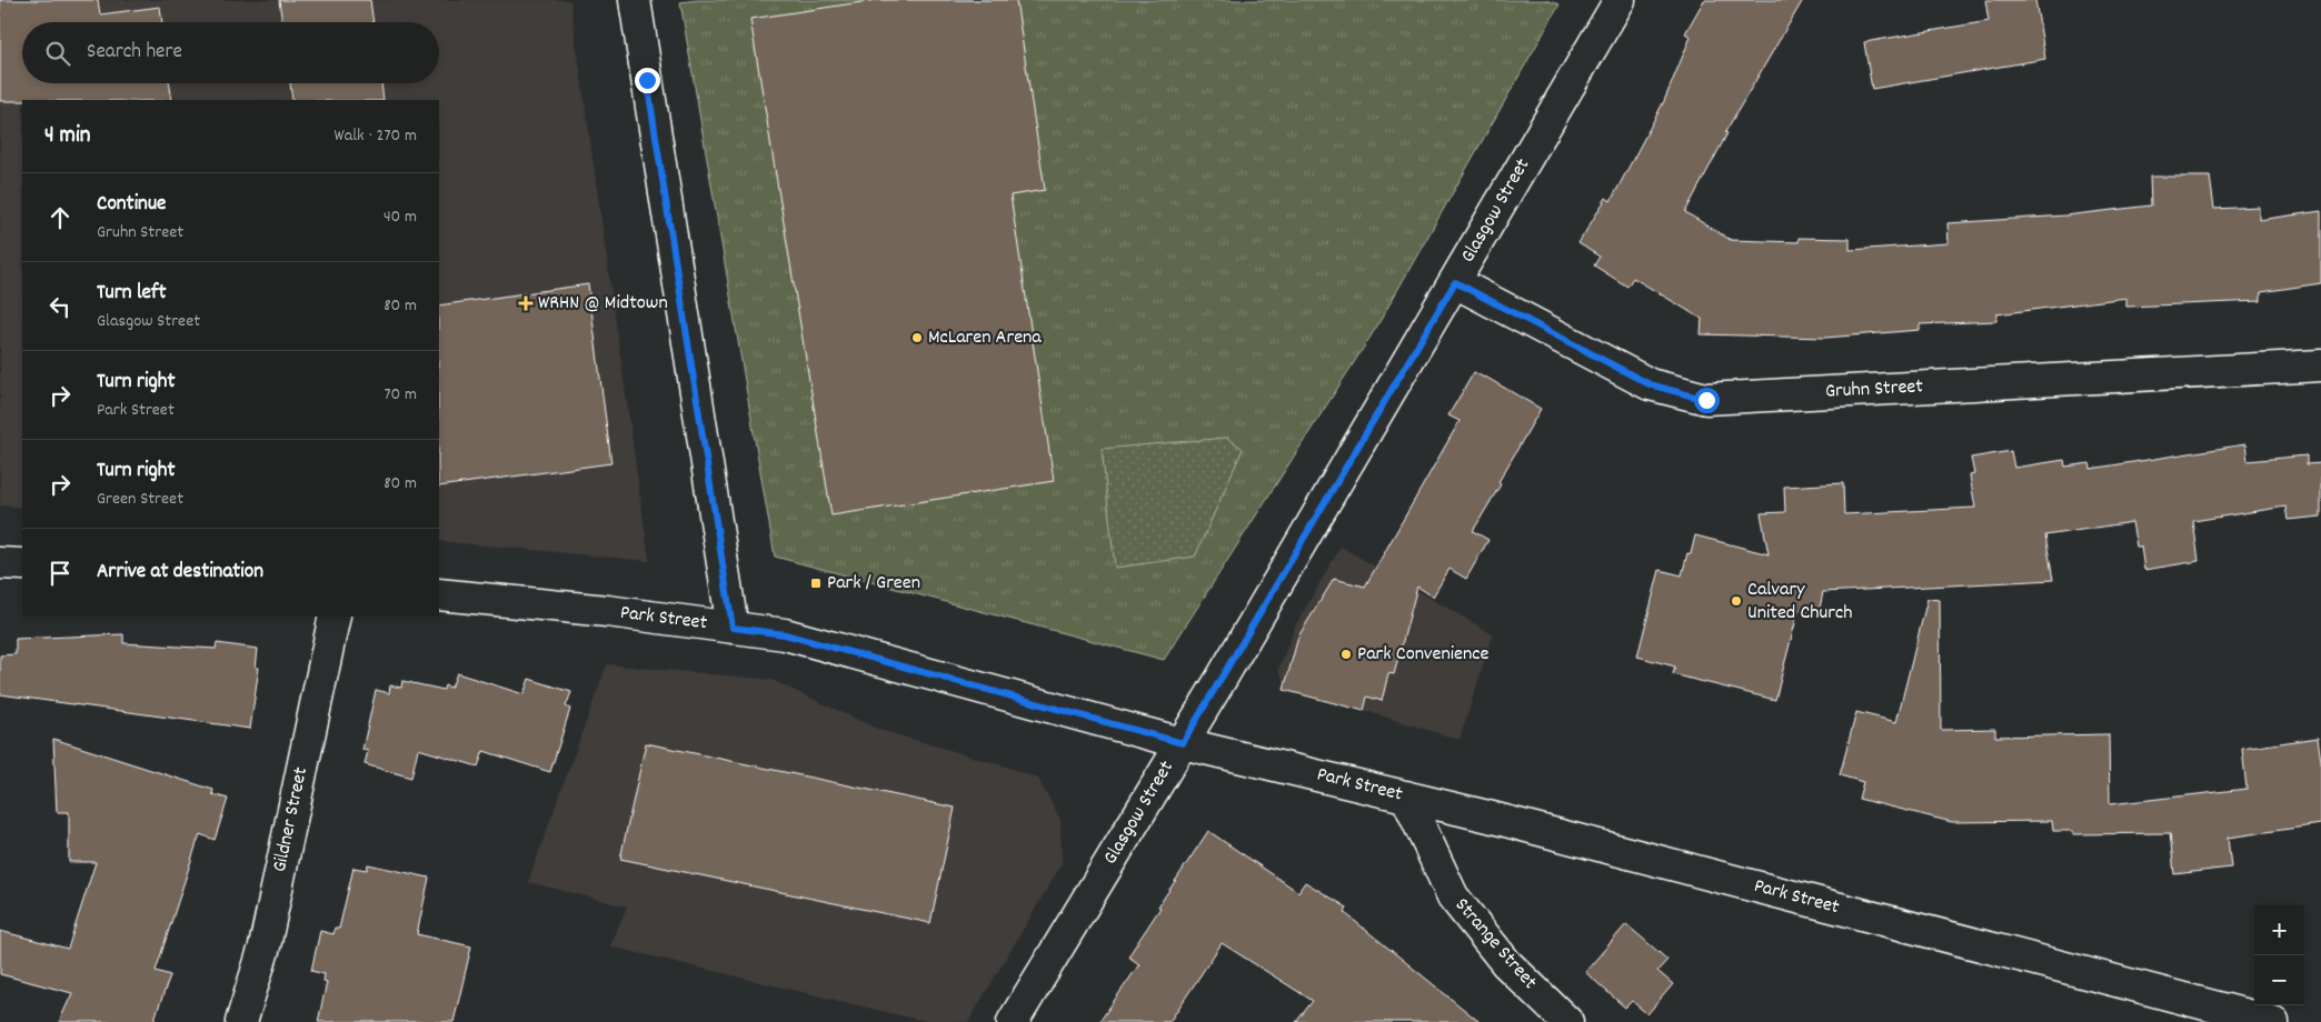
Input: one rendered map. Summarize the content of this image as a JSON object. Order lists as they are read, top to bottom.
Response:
{
  "streets": {
    "street": [
      "Glasgow Street",
      "Gruhn Street",
      "Park Street",
      "Gildner Street",
      "Strange Street"
    ]
  },
  "crossings": [
    ["Glasgow Street", "Gruhn Street"],
    ["Glasgow Street", "Park Street"],
    ["Park Street", "Strange Street"]
  ],
  "places": {
    "health": ["WRHN @ Midtown"],
    "other": ["McLaren Arena", "Calvary United Church", "Park Convenience"],
    "transit": ["Park / Green"]
  },
  "page": {
    "search": "Search here",
    "heading": ["4 min", "Walk · 270 m"],
    "list": [
      ["Continue", "Gruhn Street", "40 m"],
      ["Turn left", "Glasgow Street", "80 m"],
      ["Turn right", "Park Street", "70 m"],
      ["Turn right", "Green Street", "80 m"],
      "Arrive at destination"
    ],
    "map_buttons": ["+", "−"]
  }
}
